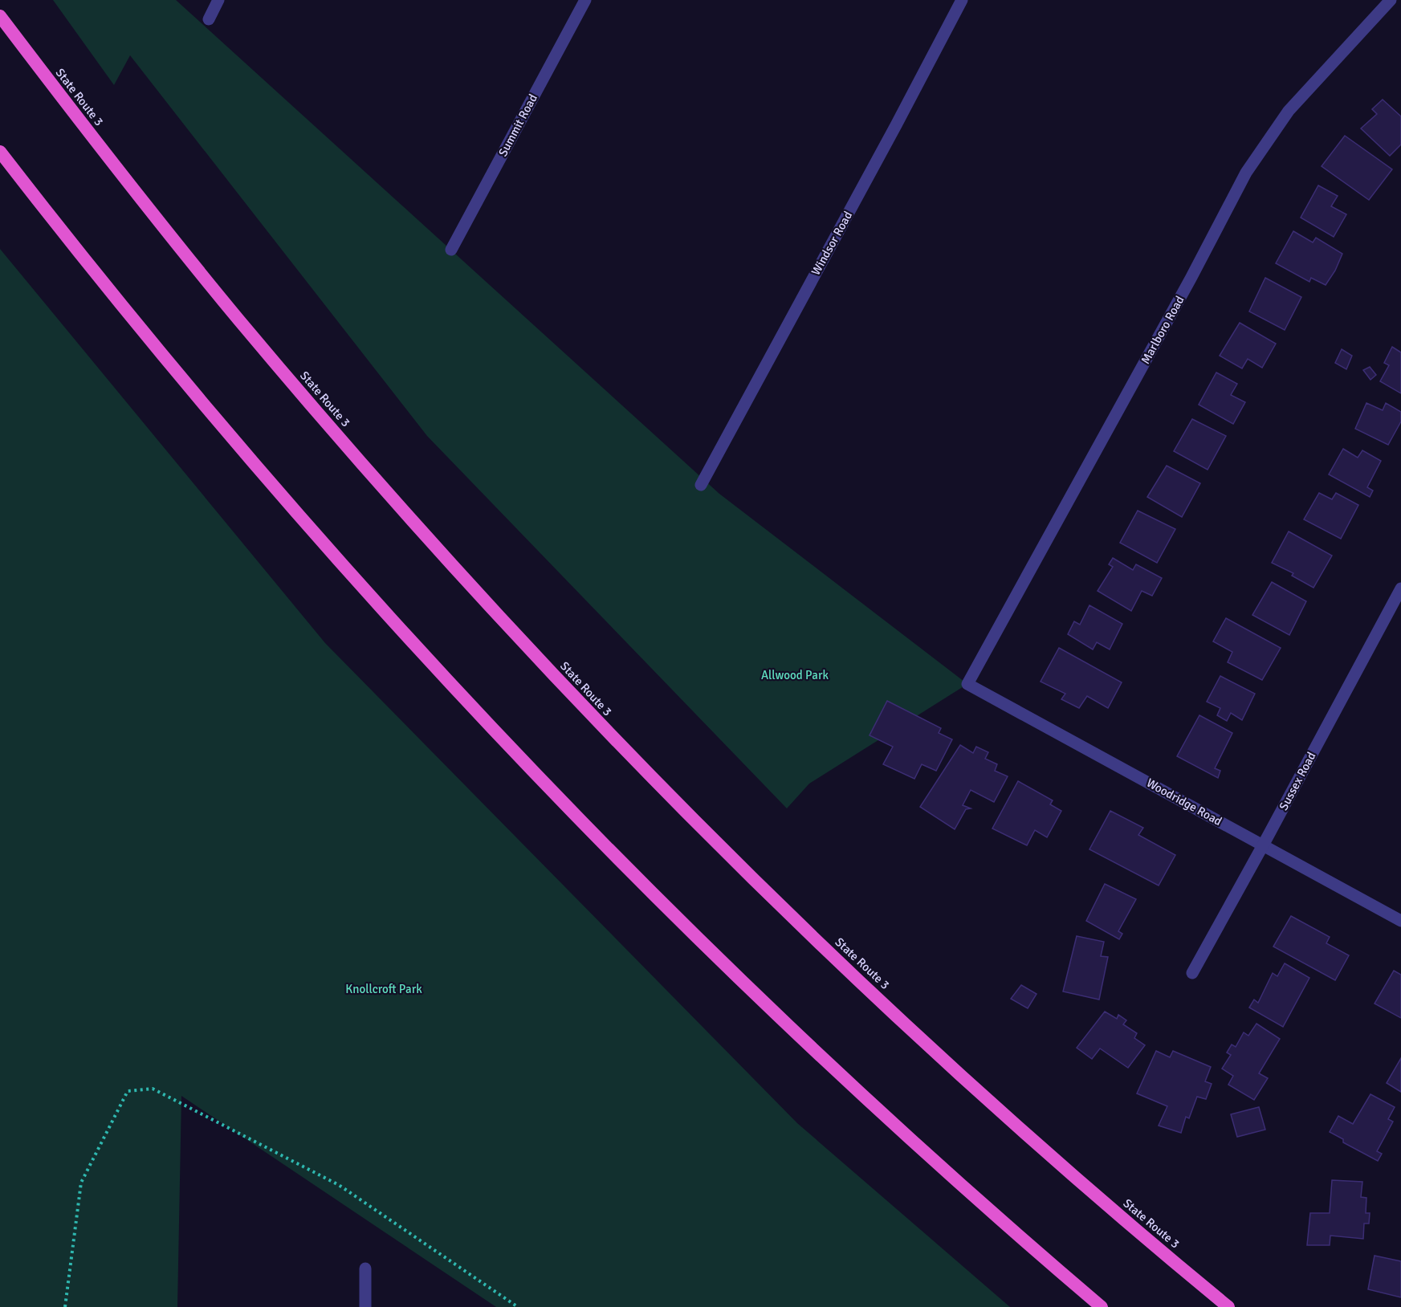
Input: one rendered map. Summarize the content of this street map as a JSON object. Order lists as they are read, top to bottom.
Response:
{
  "streets": {
    "highway": ["State Route 3"],
    "street": [
      "Summit Road",
      "Windsor Road",
      "Marlboro Road",
      "Sussex Road",
      "Woodridge Road"
    ]
  },
  "crossings": [
    ["Marlboro Road", "Woodridge Road"],
    ["Sussex Road", "Woodridge Road"]
  ],
  "parks": ["Allwood Park", "Knollcroft Park"]
}
